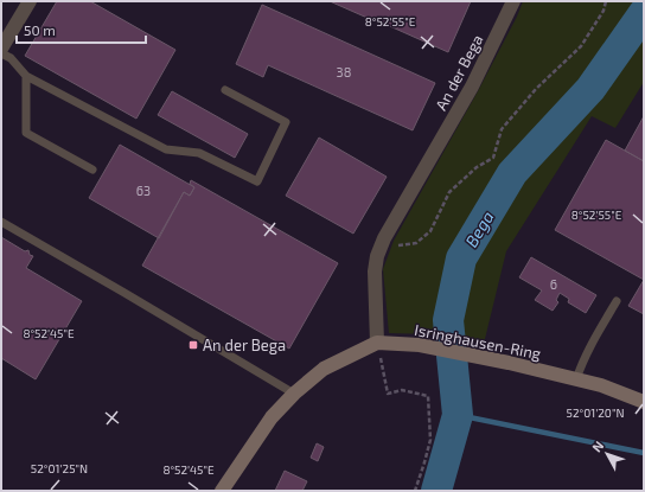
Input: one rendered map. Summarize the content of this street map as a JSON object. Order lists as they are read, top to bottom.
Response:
{
  "streets": {
    "street": ["An der Bega", "Isringhausen-Ring"]
  },
  "crossings": [
    ["An der Bega", "Isringhausen-Ring"]
  ],
  "water": ["Bega"],
  "places": {
    "transit": ["An der Bega"]
  },
  "house_numbers": ["38", "63", "6"],
  "scale_bar": "50 m",
  "north": "top left",
  "coordinates": [
    "8°52'55\"E",
    "8°52'45\"E",
    "52°01'20\"N",
    "52°01'25\"N"
  ]
}
